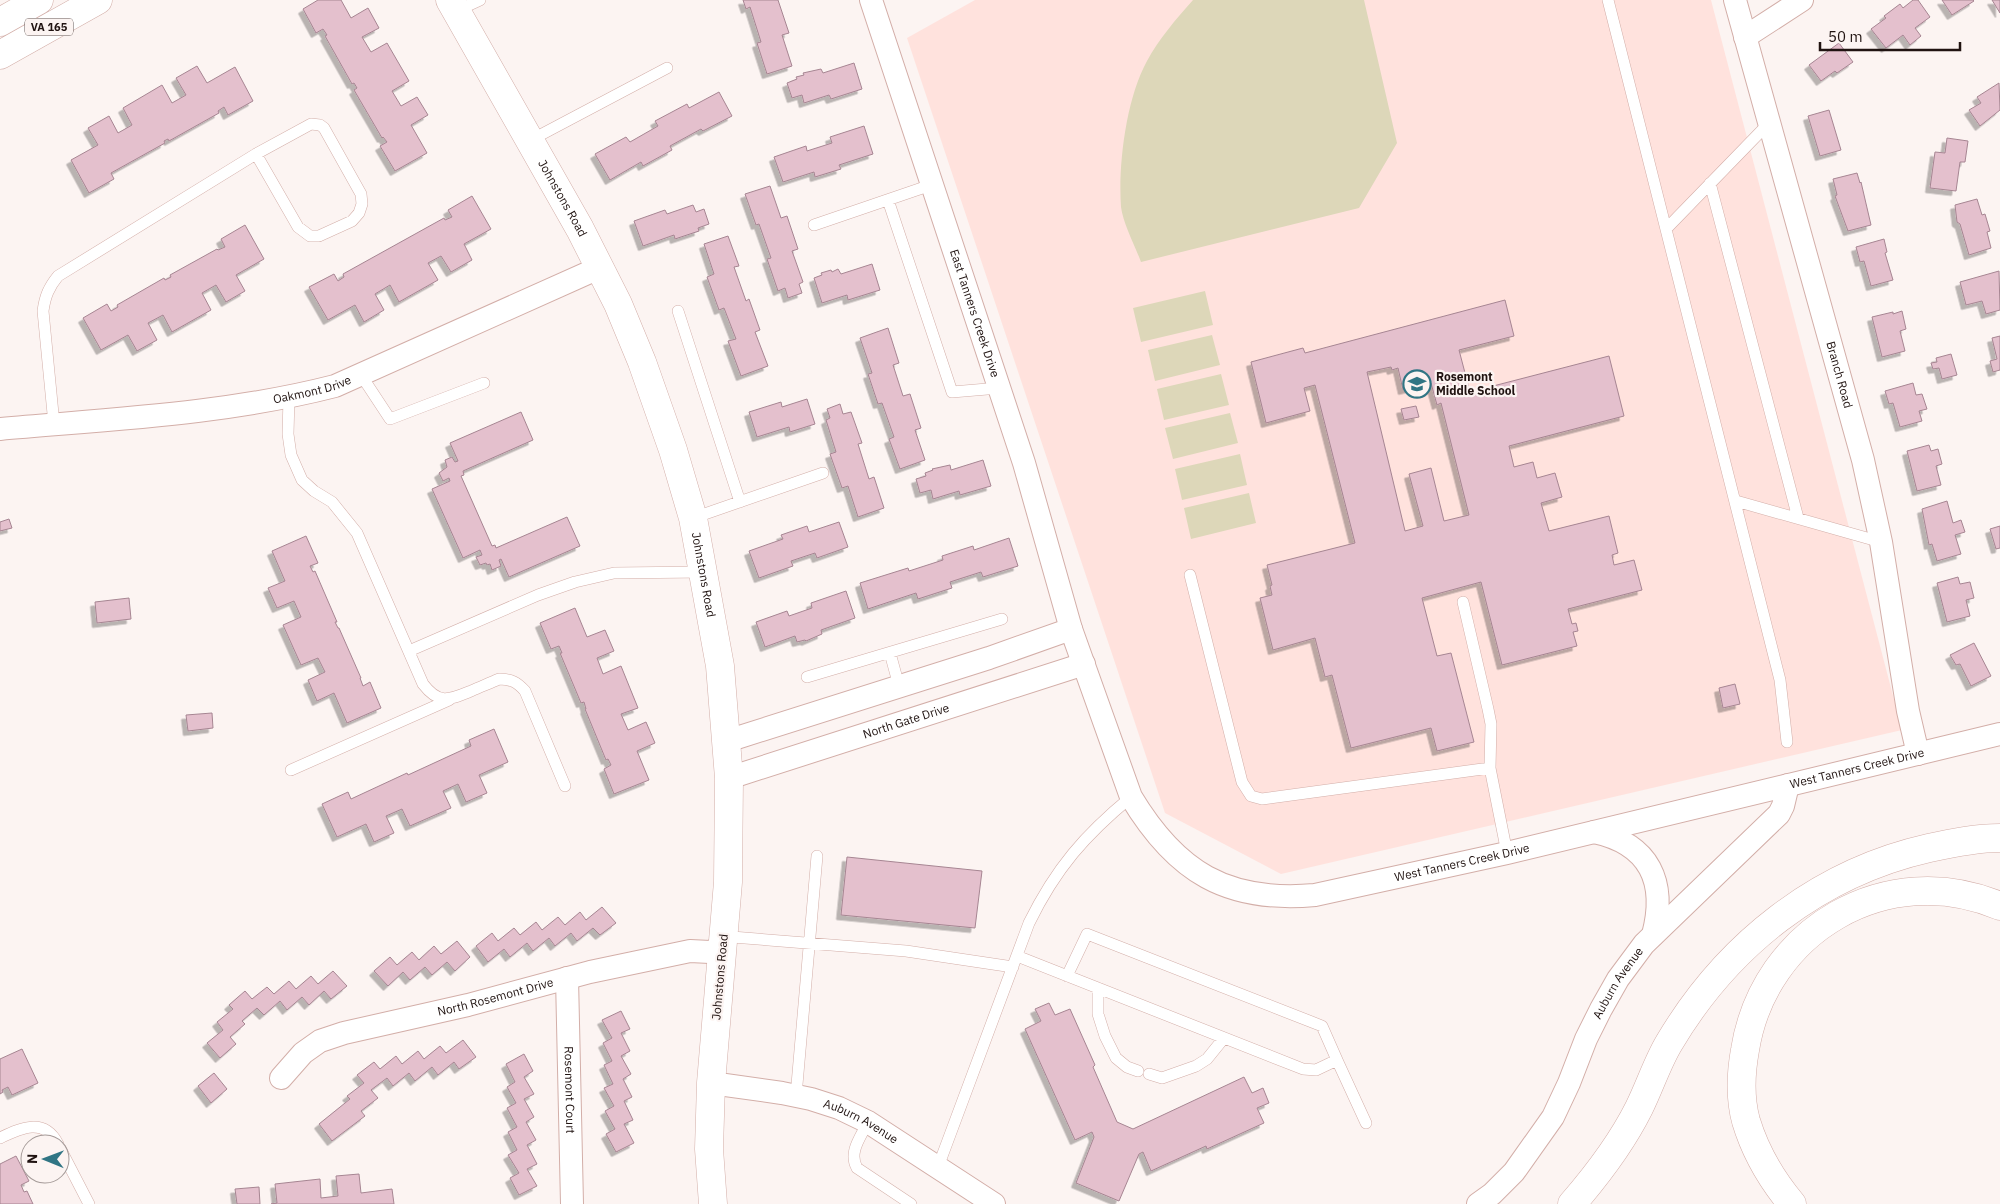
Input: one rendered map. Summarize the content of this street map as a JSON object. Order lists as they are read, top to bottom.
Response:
{
  "streets": {
    "main road": ["VA 165", "Johnstons Road"],
    "street": [
      "East Tanners Creek Drive",
      "Branch Road",
      "Oakmont Drive",
      "North Gate Drive",
      "West Tanners Creek Drive",
      "Auburn Avenue",
      "North Rosemont Drive",
      "Rosemont Court"
    ]
  },
  "crossings": [
    ["Johnstons Road", "Oakmont Drive"],
    ["Johnstons Road", "North Gate Drive"],
    ["Johnstons Road", "Auburn Avenue"],
    ["Johnstons Road", "North Rosemont Drive"],
    ["East Tanners Creek Drive", "West Tanners Creek Drive"],
    ["Branch Road", "West Tanners Creek Drive"],
    ["North Gate Drive", "West Tanners Creek Drive"],
    ["West Tanners Creek Drive", "Auburn Avenue"],
    ["North Rosemont Drive", "Rosemont Court"]
  ],
  "places": {
    "school or university": ["Rosemont Middle School"]
  },
  "scale_bar": "50 m",
  "north": "left"
}
